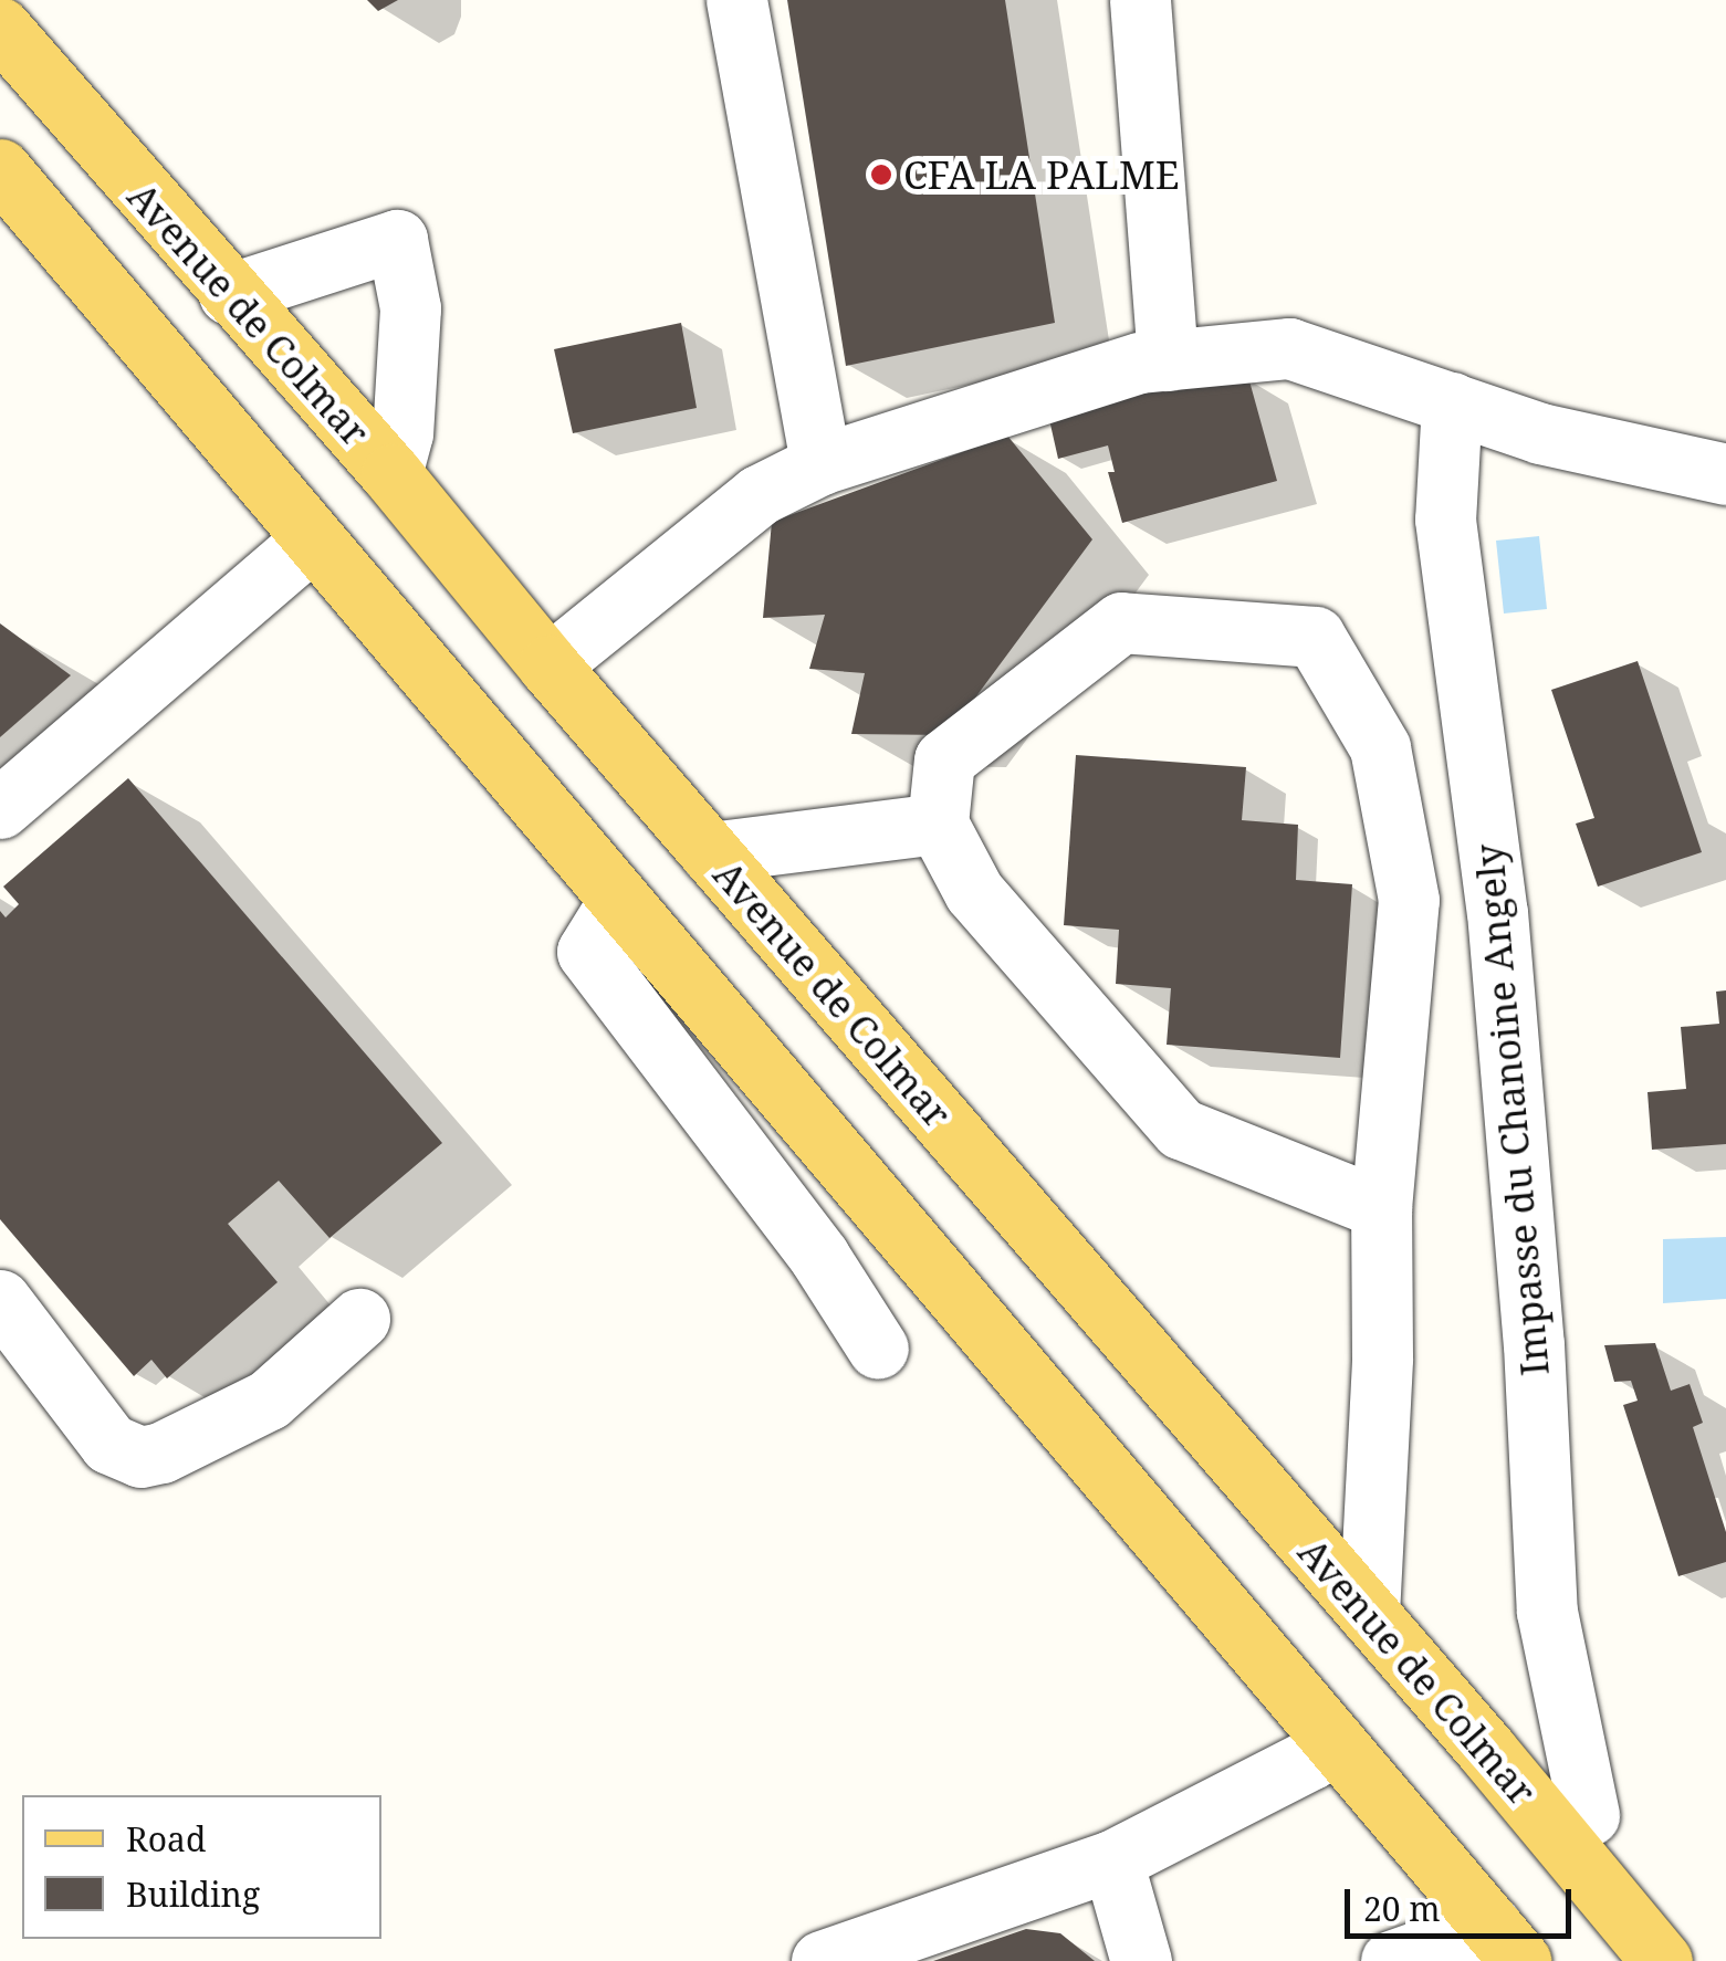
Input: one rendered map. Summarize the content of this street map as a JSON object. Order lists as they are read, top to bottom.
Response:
{
  "streets": {
    "main road": ["Avenue de Colmar"],
    "street": ["Impasse du Chanoine Angely"]
  },
  "places": ["CFA LA PALME"],
  "legend": ["Road", "Building"],
  "scale_bar": "20 m"
}
